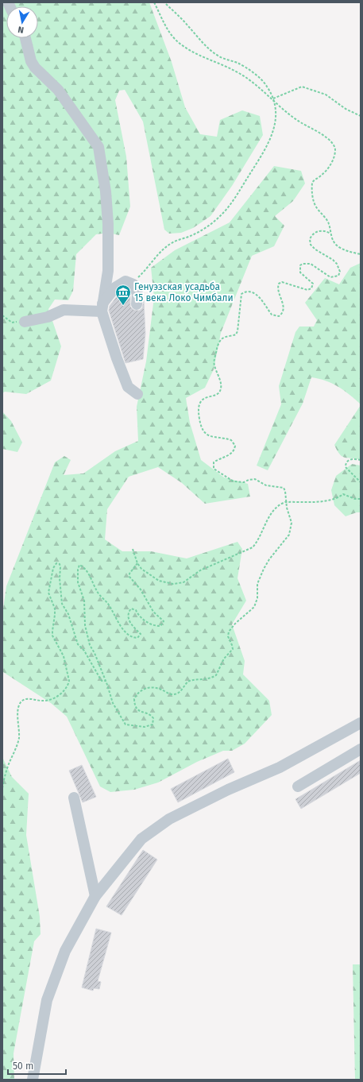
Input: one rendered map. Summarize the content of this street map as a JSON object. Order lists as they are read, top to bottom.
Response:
{
  "places": {
    "museum": ["Генуэзская усадьба 15 века Локо Чимбали"]
  },
  "scale_bar": "50 m",
  "north": "bottom"
}
